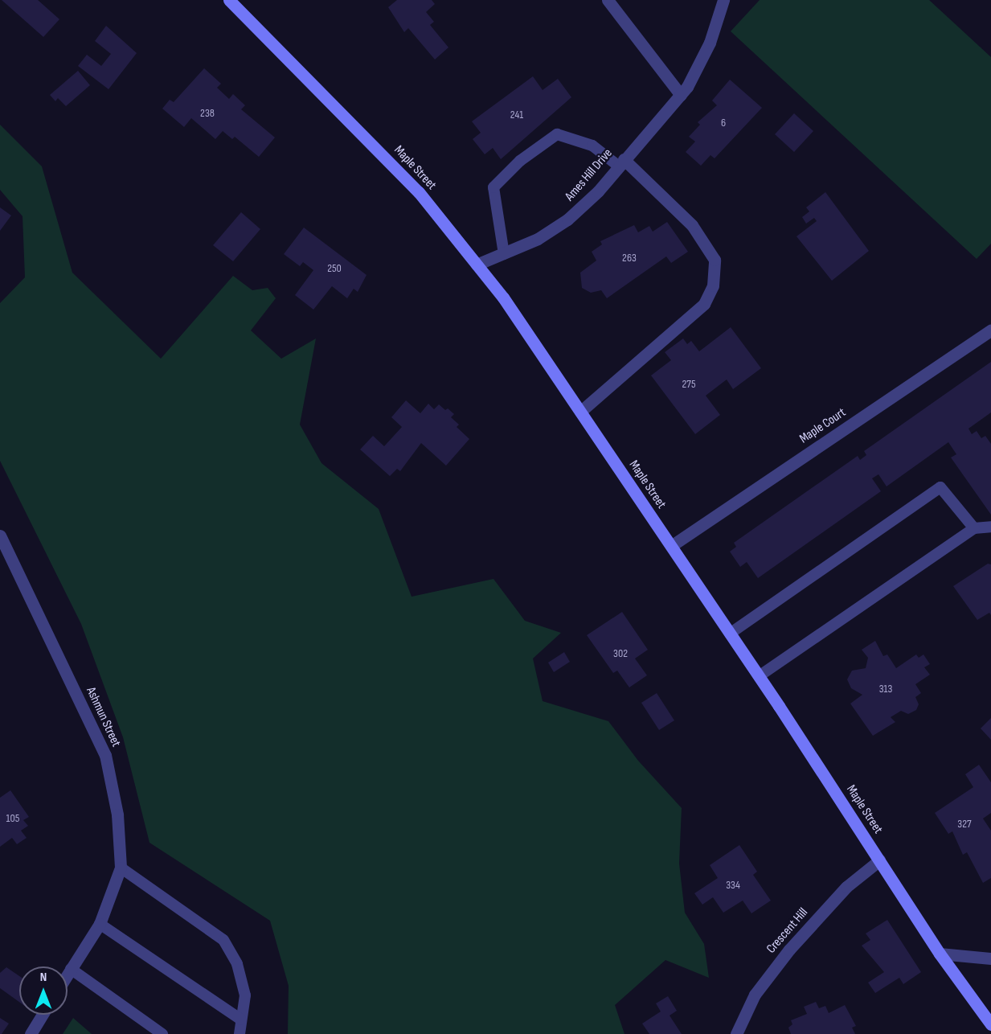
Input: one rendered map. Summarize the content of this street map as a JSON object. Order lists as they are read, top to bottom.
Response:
{
  "streets": {
    "main road": ["Maple Street"],
    "street": [
      "Ames Hill Drive",
      "Maple Court",
      "Ashmun Street",
      "Crescent Hill"
    ]
  },
  "crossings": [
    ["Maple Street", "Ames Hill Drive"],
    ["Maple Street", "Maple Court"],
    ["Maple Street", "Crescent Hill"]
  ],
  "house_numbers": [
    "238",
    "241",
    "6",
    "263",
    "250",
    "275",
    "302",
    "313",
    "105",
    "327",
    "334"
  ],
  "north": "top"
}
